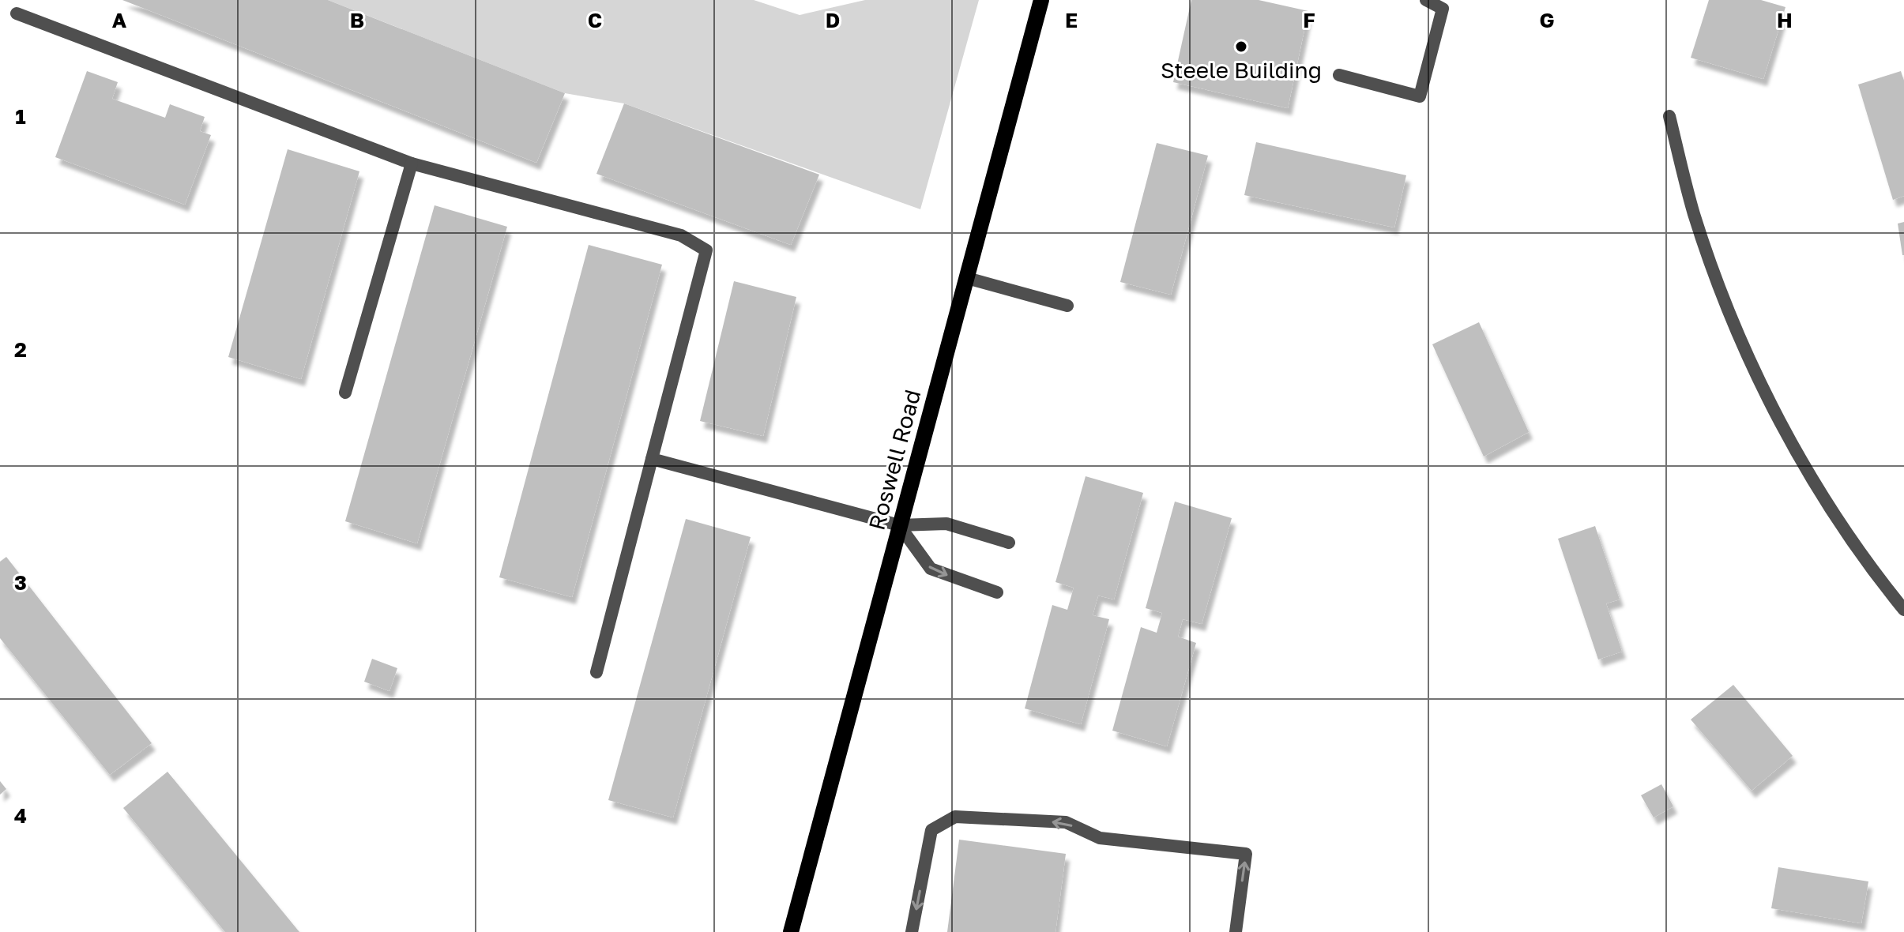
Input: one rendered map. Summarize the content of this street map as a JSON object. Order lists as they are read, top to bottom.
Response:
{
  "streets": {
    "main road": ["Roswell Road"]
  },
  "places": ["Steele Building"],
  "grid": {
    "columns": [
      "A",
      "B",
      "C",
      "D",
      "E",
      "F",
      "G",
      "H"
    ],
    "rows": [
      "1",
      "2",
      "3",
      "4"
    ]
  }
}
